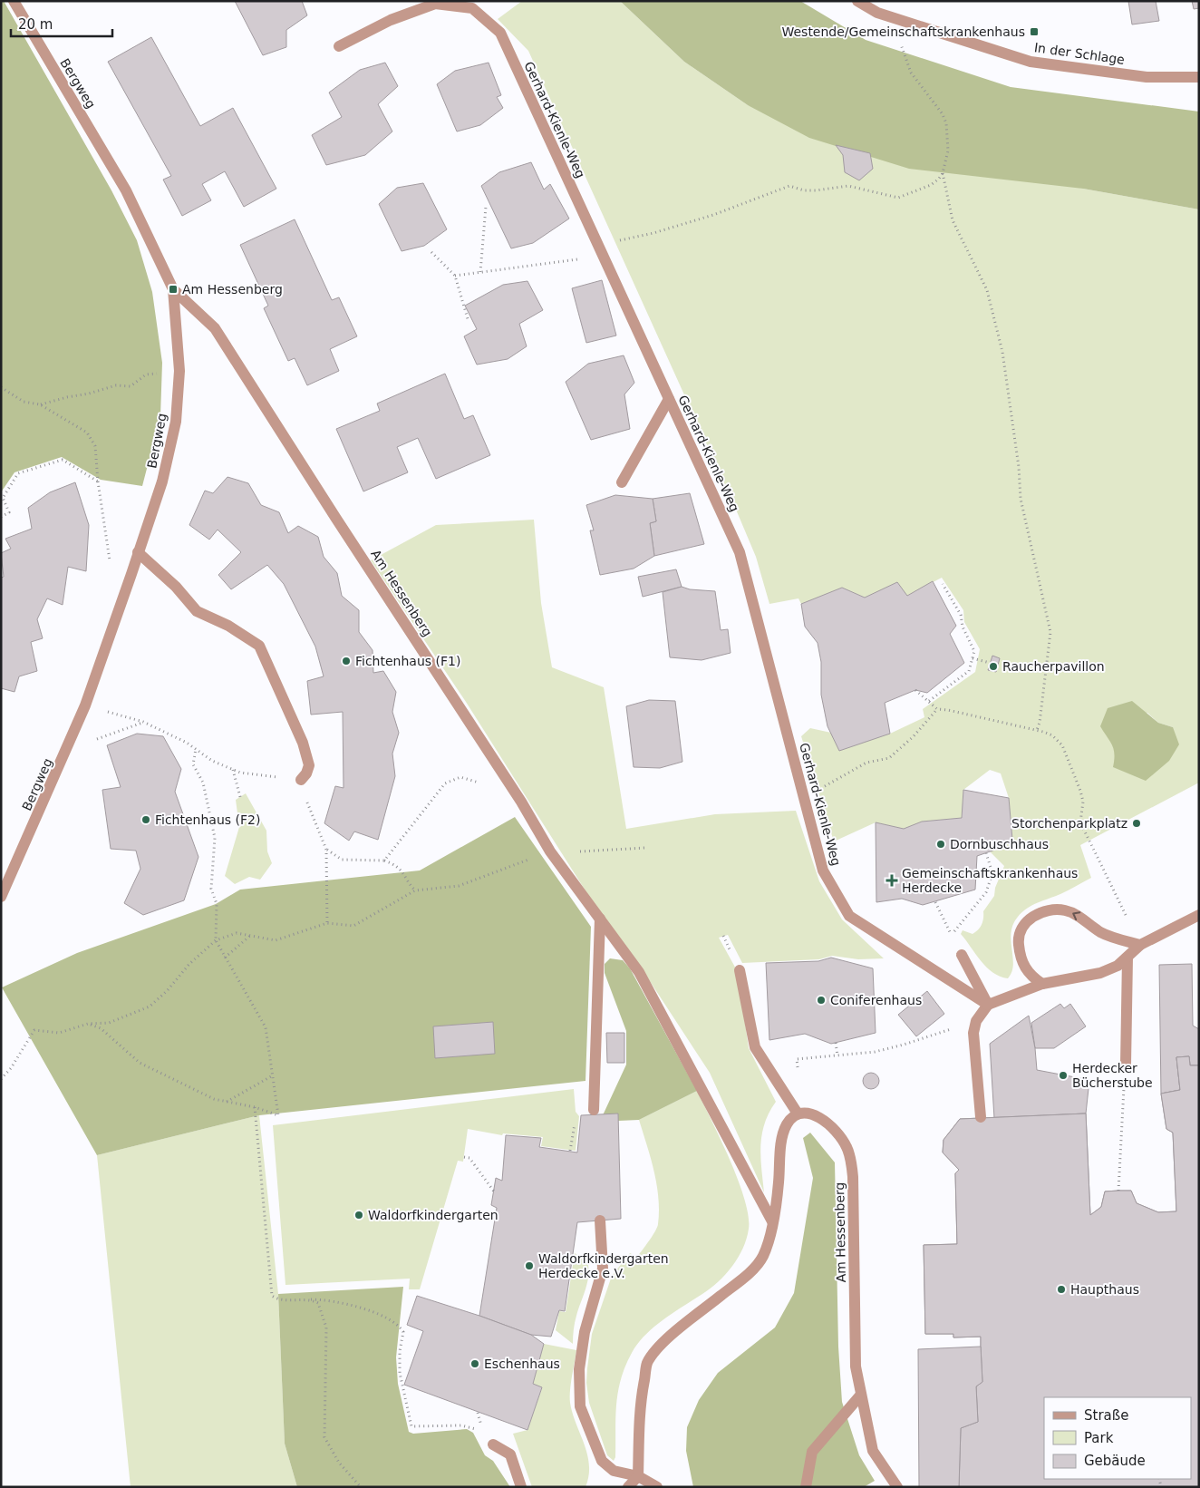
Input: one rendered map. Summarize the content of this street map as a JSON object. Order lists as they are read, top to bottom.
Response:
{
  "streets": {
    "street": [
      "In der Schlage",
      "Bergweg",
      "Gerhard-Kienle-Weg",
      "Am Hessenberg"
    ]
  },
  "crossings": [
    ["Bergweg", "Am Hessenberg"]
  ],
  "places": {
    "transit": ["Westende/Gemeinschaftskrankenhaus", "Am Hessenberg"],
    "other": [
      "Fichtenhaus (F1)",
      "Raucherpavillon",
      "Fichtenhaus (F2)",
      "Storchenparkplatz",
      "Dornbuschhaus",
      "Coniferenhaus",
      "Herdecker Bücherstube",
      "Waldorfkindergarten",
      "Waldorfkindergarten Herdecke e.V.",
      "Haupthaus",
      "Eschenhaus"
    ],
    "health": ["Gemeinschaftskrankenhaus Herdecke"]
  },
  "legend": ["Straße", "Park", "Gebäude"],
  "scale_bar": "20 m"
}
